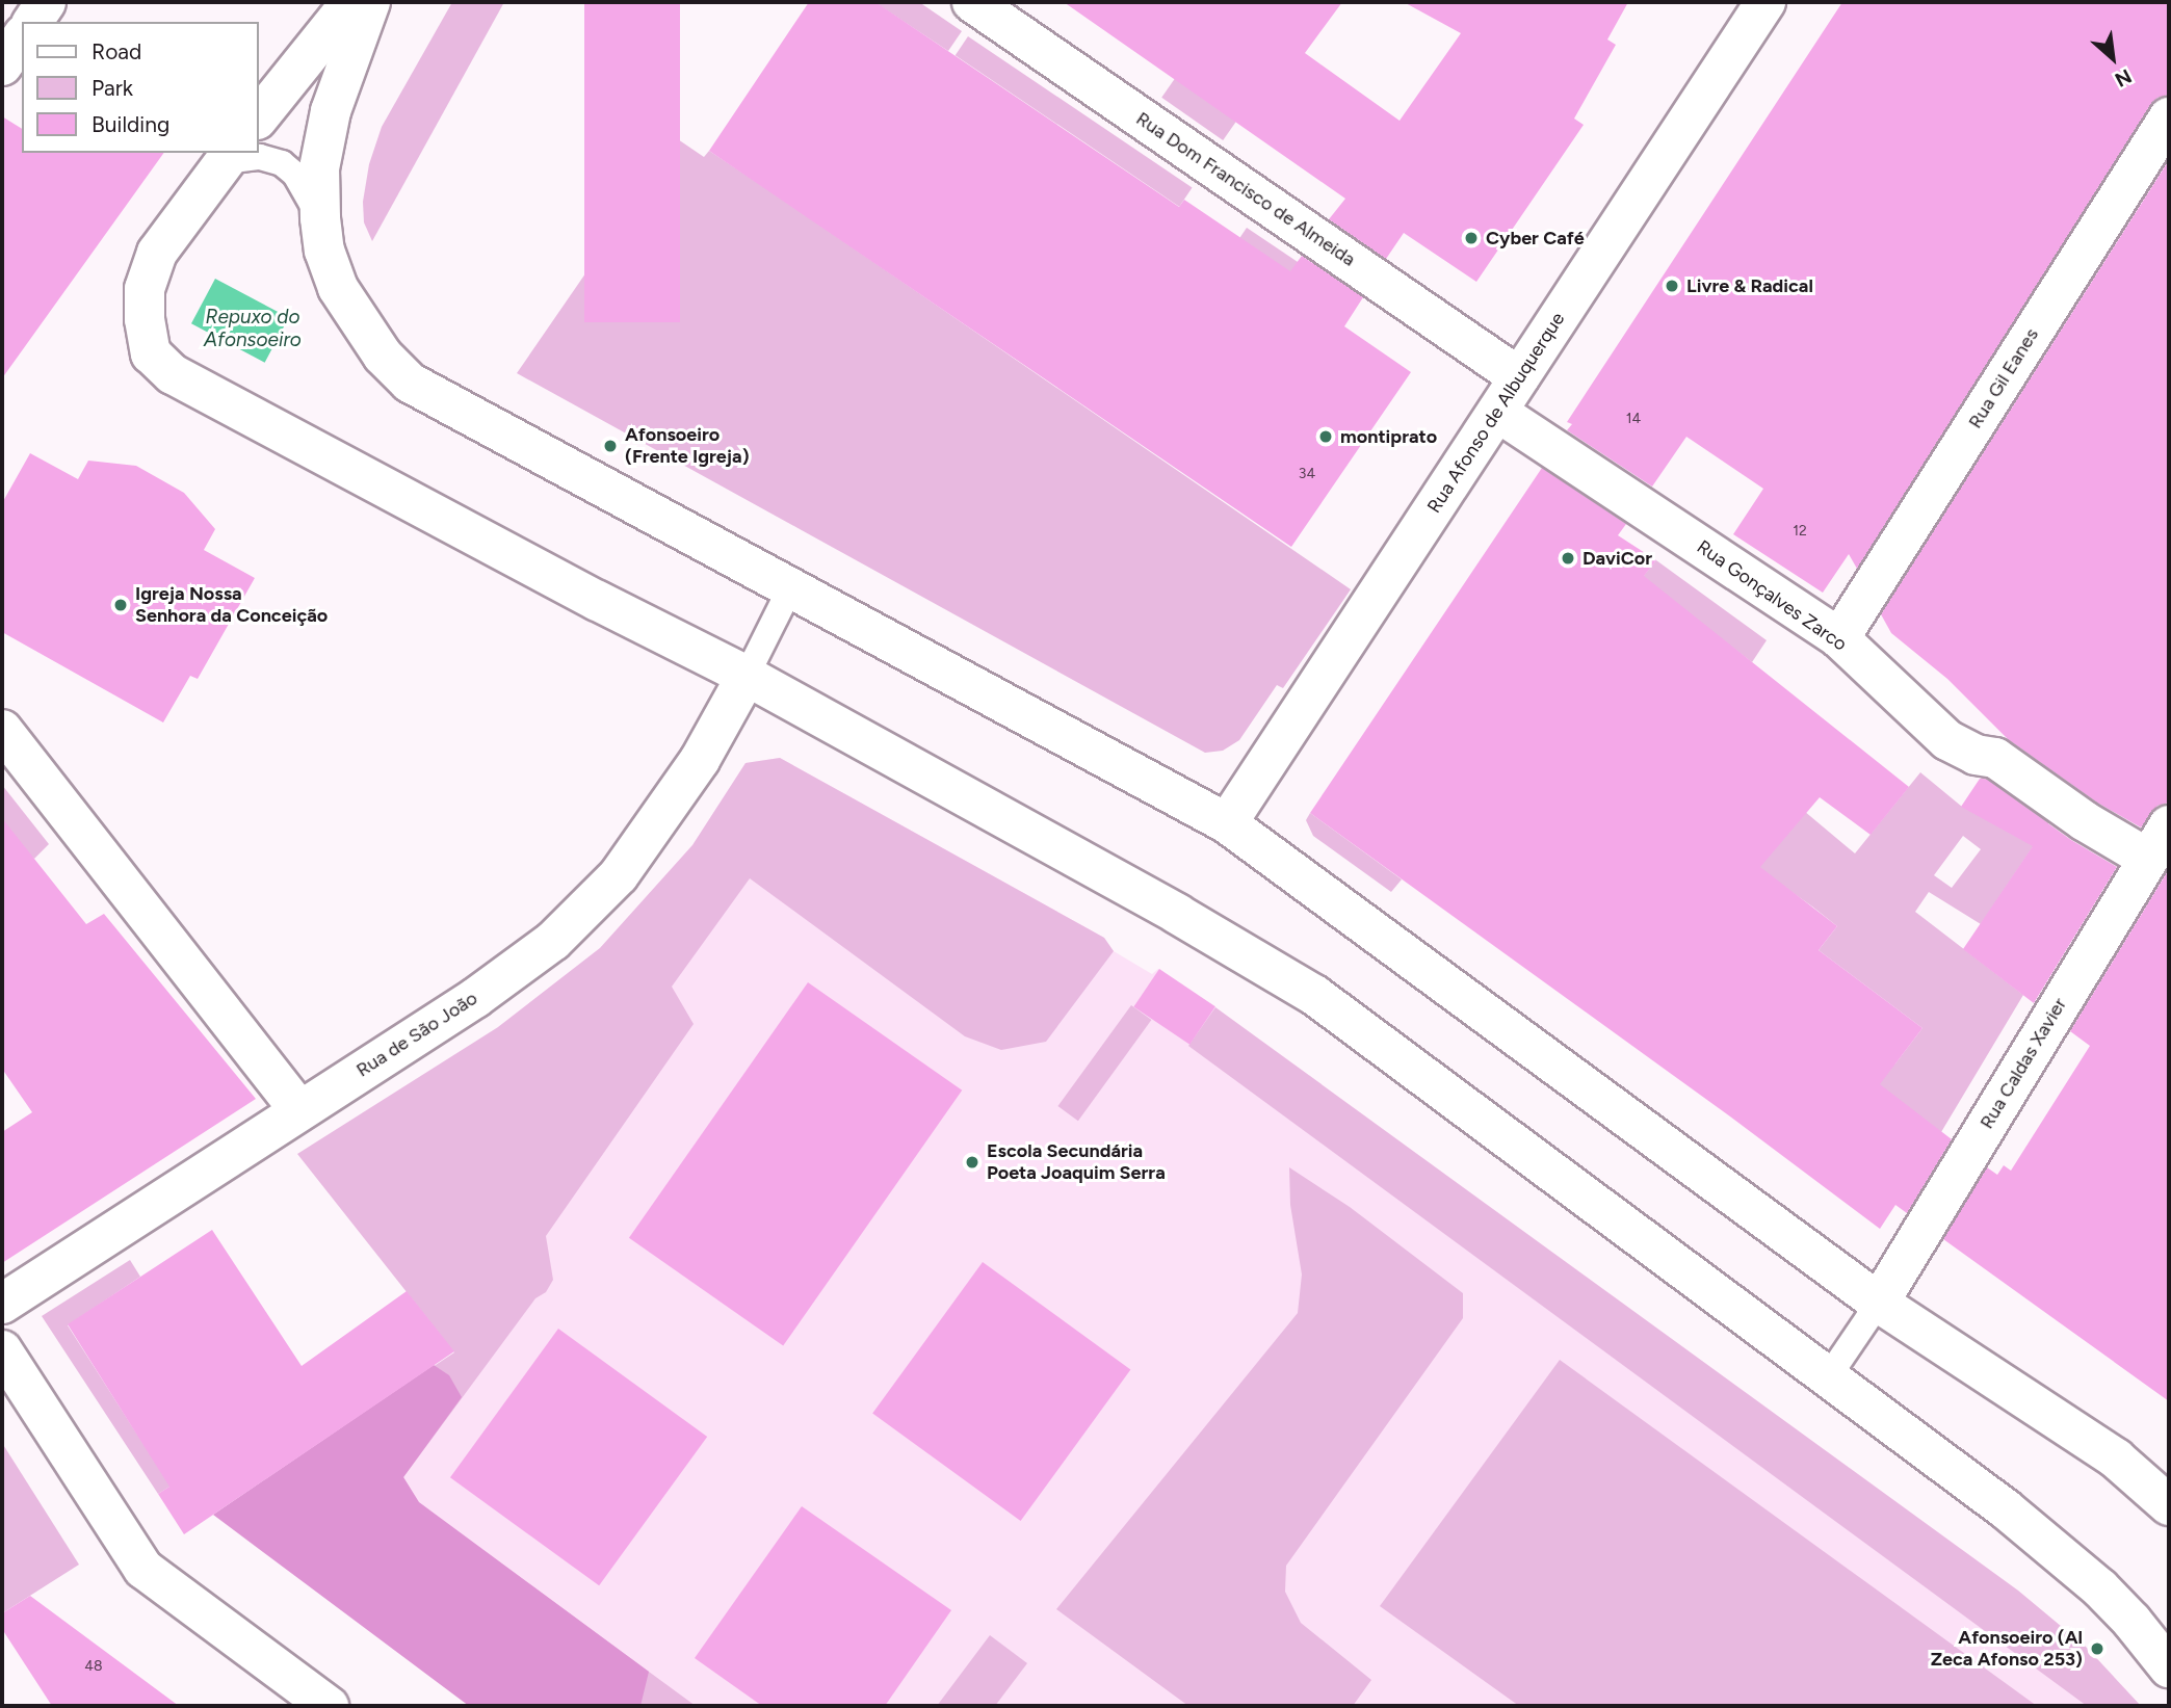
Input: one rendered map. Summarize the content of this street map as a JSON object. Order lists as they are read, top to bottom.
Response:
{
  "streets": {
    "street": [
      "Rua Dom Francisco de Almeida",
      "Rua Gil Eanes",
      "Rua Afonso de Albuquerque",
      "Rua Gonçalves Zarco",
      "Rua de São João",
      "Rua Caldas Xavier"
    ]
  },
  "crossings": [
    ["Rua Dom Francisco de Almeida", "Rua Afonso de Albuquerque"],
    ["Rua Gil Eanes", "Rua Gonçalves Zarco"],
    ["Rua Afonso de Albuquerque", "Rua Gonçalves Zarco"],
    ["Rua Gonçalves Zarco", "Rua Caldas Xavier"]
  ],
  "water": ["Repuxo do Afonsoeiro"],
  "places": [
    "Cyber Café",
    "Livre & Radical",
    "montiprato",
    "Afonsoeiro (Frente Igreja)",
    "DaviCor",
    "Igreja Nossa Senhora da Conceição",
    "Escola Secundária Poeta Joaquim Serra",
    "Afonsoeiro (Al Zeca Afonso 253)"
  ],
  "house_numbers": [
    "14",
    "34",
    "12",
    "48"
  ],
  "legend": ["Road", "Park", "Building"],
  "north": "bottom right"
}
